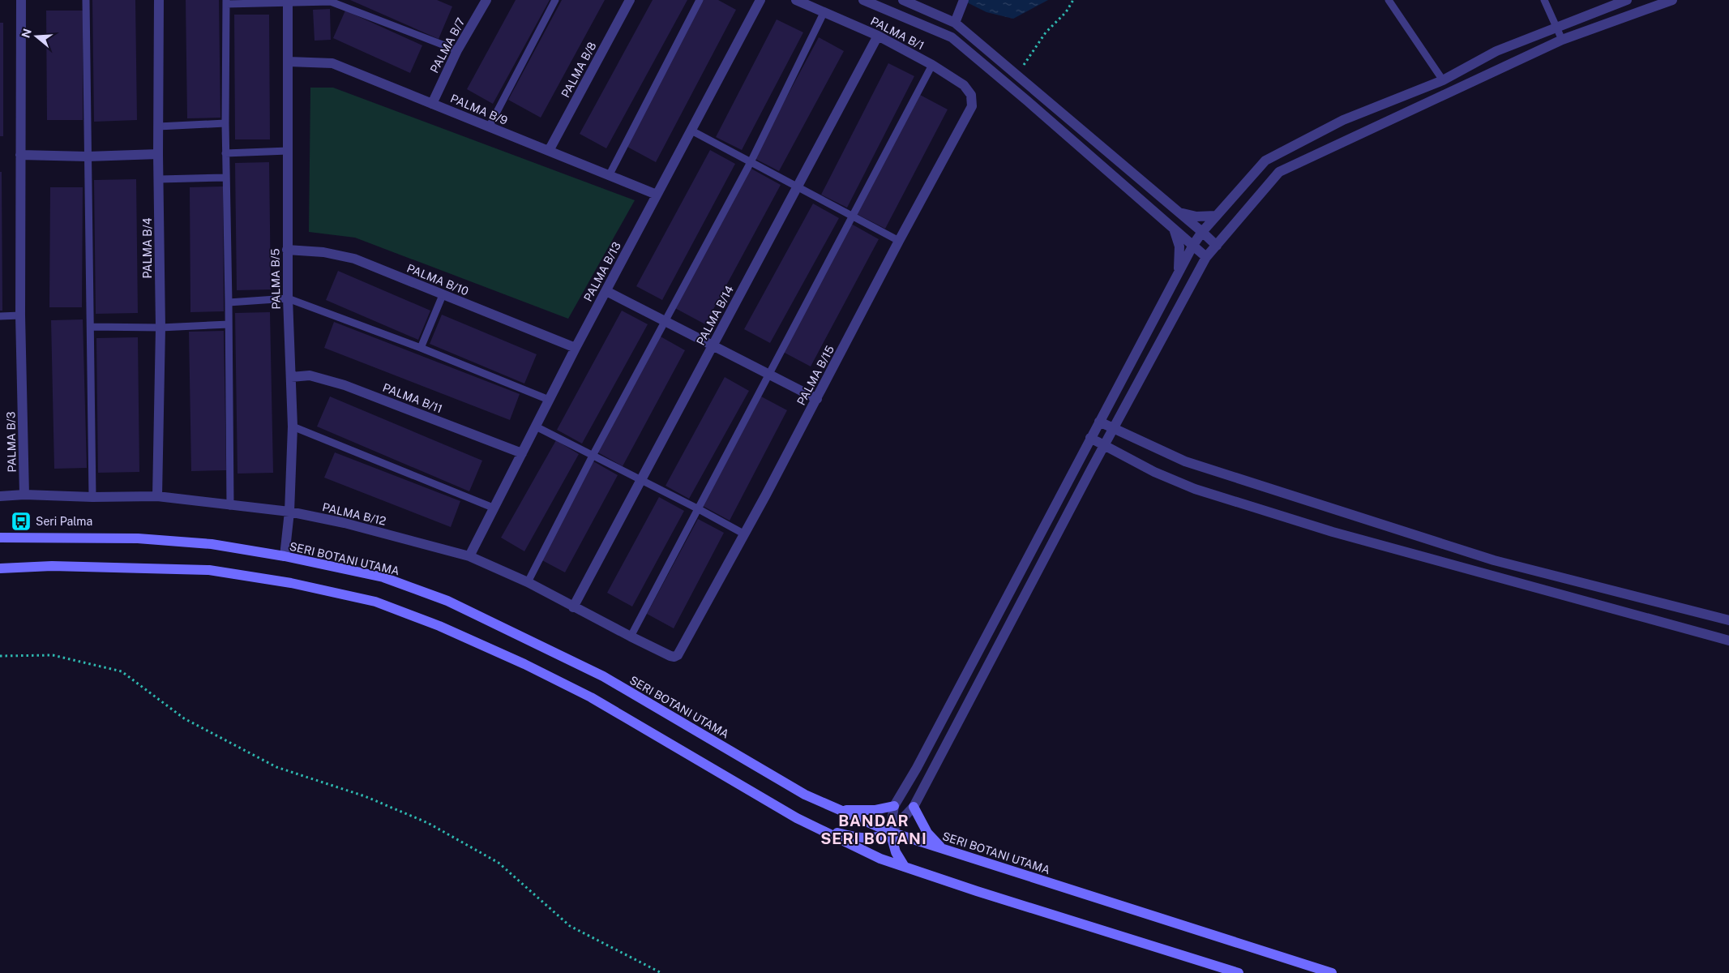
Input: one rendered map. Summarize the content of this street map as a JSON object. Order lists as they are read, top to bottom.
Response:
{
  "streets": {
    "main road": ["SERI BOTANI UTAMA"],
    "street": [
      "PALMA B/1",
      "PALMA B/7",
      "PALMA B/8",
      "PALMA B/9",
      "PALMA B/4",
      "PALMA B/13",
      "PALMA B/5",
      "PALMA B/10",
      "PALMA B/14",
      "PALMA B/15",
      "PALMA B/11",
      "PALMA B/3",
      "PALMA B/12"
    ]
  },
  "crossings": [
    ["PALMA B/1", "PALMA B/14"],
    ["PALMA B/1", "PALMA B/15"],
    ["PALMA B/7", "PALMA B/9"],
    ["PALMA B/8", "PALMA B/9"],
    ["PALMA B/9", "PALMA B/13"],
    ["PALMA B/9", "PALMA B/5"],
    ["PALMA B/4", "PALMA B/12"],
    ["PALMA B/13", "PALMA B/10"],
    ["PALMA B/13", "PALMA B/11"],
    ["PALMA B/13", "PALMA B/12"],
    ["PALMA B/5", "PALMA B/10"],
    ["PALMA B/5", "PALMA B/11"],
    ["PALMA B/5", "PALMA B/12"],
    ["PALMA B/5", "SERI BOTANI UTAMA"],
    ["PALMA B/14", "PALMA B/12"],
    ["PALMA B/15", "PALMA B/12"],
    ["PALMA B/3", "PALMA B/12"]
  ],
  "districts": ["BANDAR SERI BOTANI"],
  "places": {
    "bus stop": ["Seri Palma"]
  },
  "north": "left"
}
